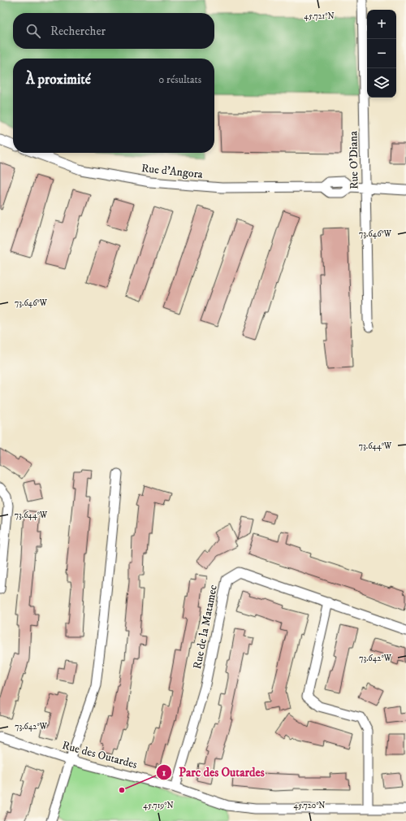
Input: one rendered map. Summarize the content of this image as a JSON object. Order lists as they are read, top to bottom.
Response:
{
  "streets": {
    "street": [
      "Rue O'Diana",
      "Rue d'Angora",
      "Rue de la Matamec",
      "Rue des Outardes"
    ]
  },
  "crossings": [
    ["Rue O'Diana", "Rue d'Angora"],
    ["Rue de la Matamec", "Rue des Outardes"]
  ],
  "places": ["Parc des Outardes"],
  "page": {
    "map_buttons": ["+", "−"],
    "search": "Rechercher",
    "heading": ["À proximité", "0 résultats"]
  },
  "coordinates": [
    "45.721°N",
    "73.646°W",
    "73.644°W",
    "73.642°W",
    "45.719°N",
    "45.720°N"
  ]
}
